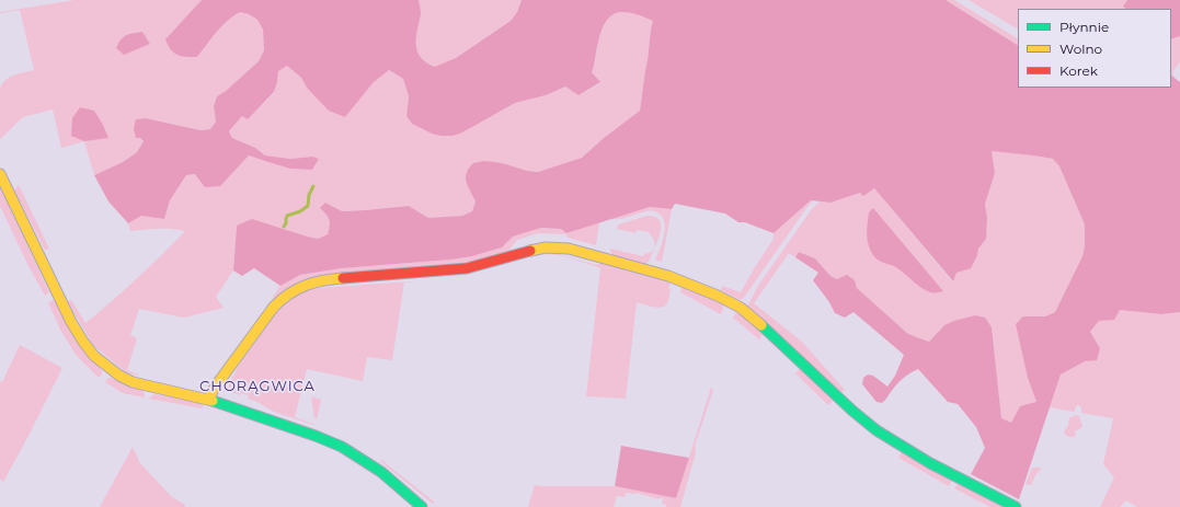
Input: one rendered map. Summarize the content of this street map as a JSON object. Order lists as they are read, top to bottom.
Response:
{
  "districts": ["CHORĄGWICA"],
  "legend": ["Płynnie", "Wolno", "Korek"]
}
